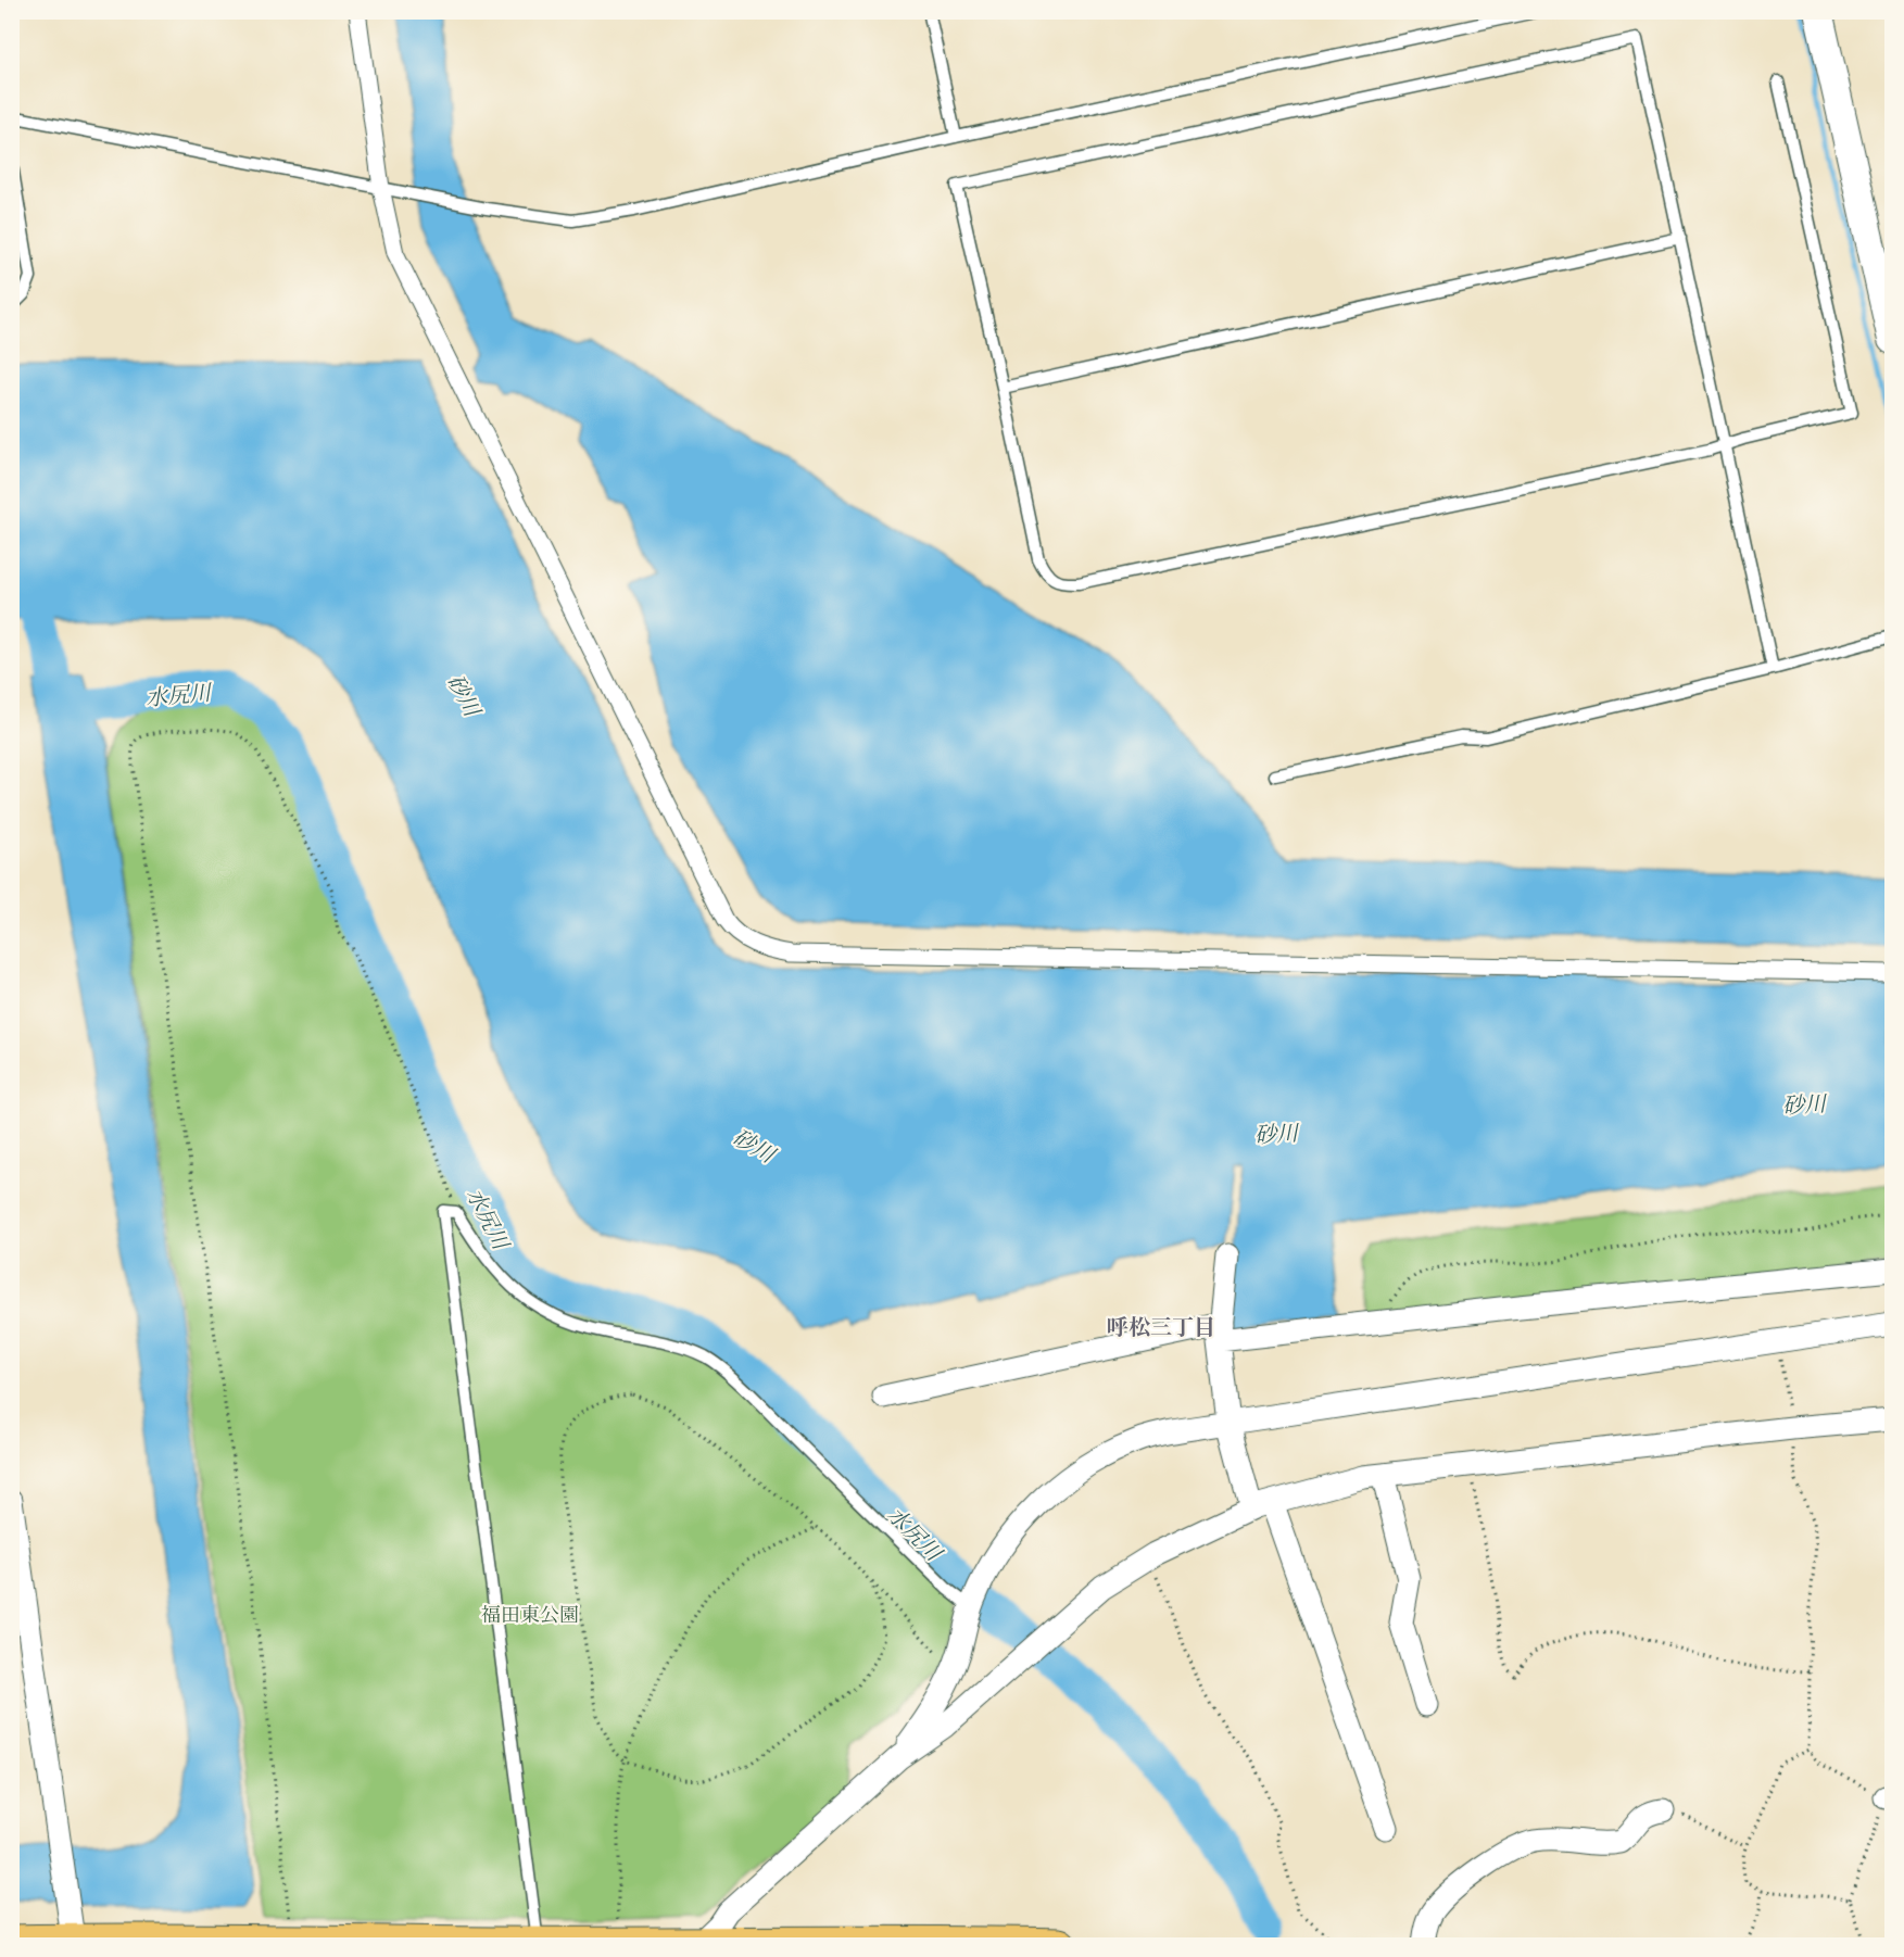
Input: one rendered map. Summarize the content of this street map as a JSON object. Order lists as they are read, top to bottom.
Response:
{
  "districts": ["呼松三丁目"],
  "water": ["水尻川", "砂川"],
  "parks": ["福田東公園"]
}
